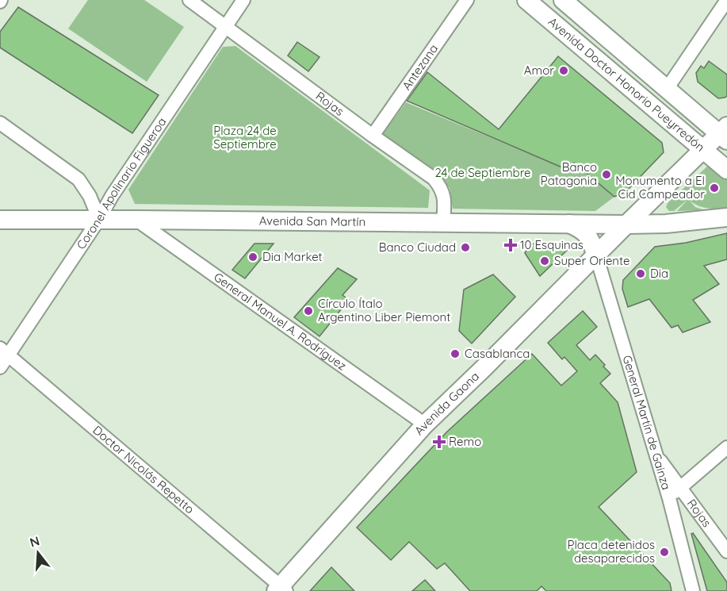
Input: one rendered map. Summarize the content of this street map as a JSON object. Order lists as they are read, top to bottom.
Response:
{
  "streets": {
    "main road": ["Avenida Doctor Honorio Pueyrredón", "Avenida San Martín", "Avenida Gaona"],
    "street": [
      "Antezana",
      "Rojas",
      "Coronel Apolinario Figueroa",
      "General Manuel A. Rodríguez",
      "General Martín de Gainza",
      "Doctor Nicolás Repetto"
    ]
  },
  "crossings": [
    ["Antezana", "Rojas"],
    ["Avenida Doctor Honorio Pueyrredón", "Avenida Gaona"],
    ["Rojas", "Coronel Apolinario Figueroa"],
    ["Rojas", "Avenida San Martín"],
    ["Rojas", "General Martín de Gainza"],
    ["Coronel Apolinario Figueroa", "Avenida San Martín"],
    ["Coronel Apolinario Figueroa", "Doctor Nicolás Repetto"],
    ["Avenida San Martín", "General Manuel A. Rodríguez"],
    ["Avenida San Martín", "Avenida Gaona"],
    ["General Manuel A. Rodríguez", "Avenida Gaona"],
    ["Avenida Gaona", "General Martín de Gainza"],
    ["Avenida Gaona", "Doctor Nicolás Repetto"]
  ],
  "parks": ["Plaza 24 de Septiembre", "24 de Septiembre"],
  "places": {
    "other": [
      "Amor",
      "Banco Patagonia",
      "Monumento a El Cid Campeador",
      "Banco Ciudad",
      "Dia Market",
      "Super Oriente",
      "Dia",
      "Círculo Ítalo Argentino Liber Piemont",
      "Casablanca",
      "Placa detenidos desaparecidos"
    ],
    "health": ["10 Esquinas", "Remo"]
  },
  "north": "top"
}
